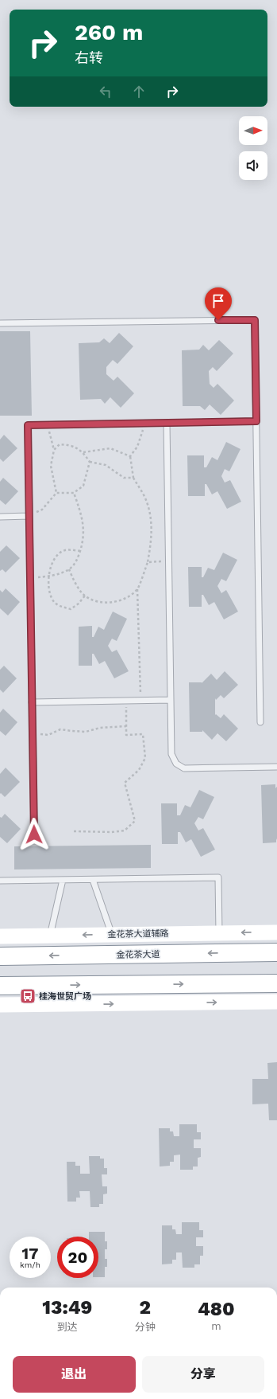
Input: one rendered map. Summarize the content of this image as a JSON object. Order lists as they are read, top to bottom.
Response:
{
  "streets": {
    "highway": ["金花茶大道"],
    "street": ["金花茶大道辅路"]
  },
  "places": {
    "bus stop": ["桂海世贸广场"]
  },
  "north": "right",
  "page": {
    "turn": ["260 m", "右转"],
    "speed": "17 km/h",
    "limit": "20",
    "eta": [
      "13:49",
      "到达",
      "2",
      "分钟",
      "480",
      "m"
    ],
    "buttons": ["退出", "分享"]
  }
}
